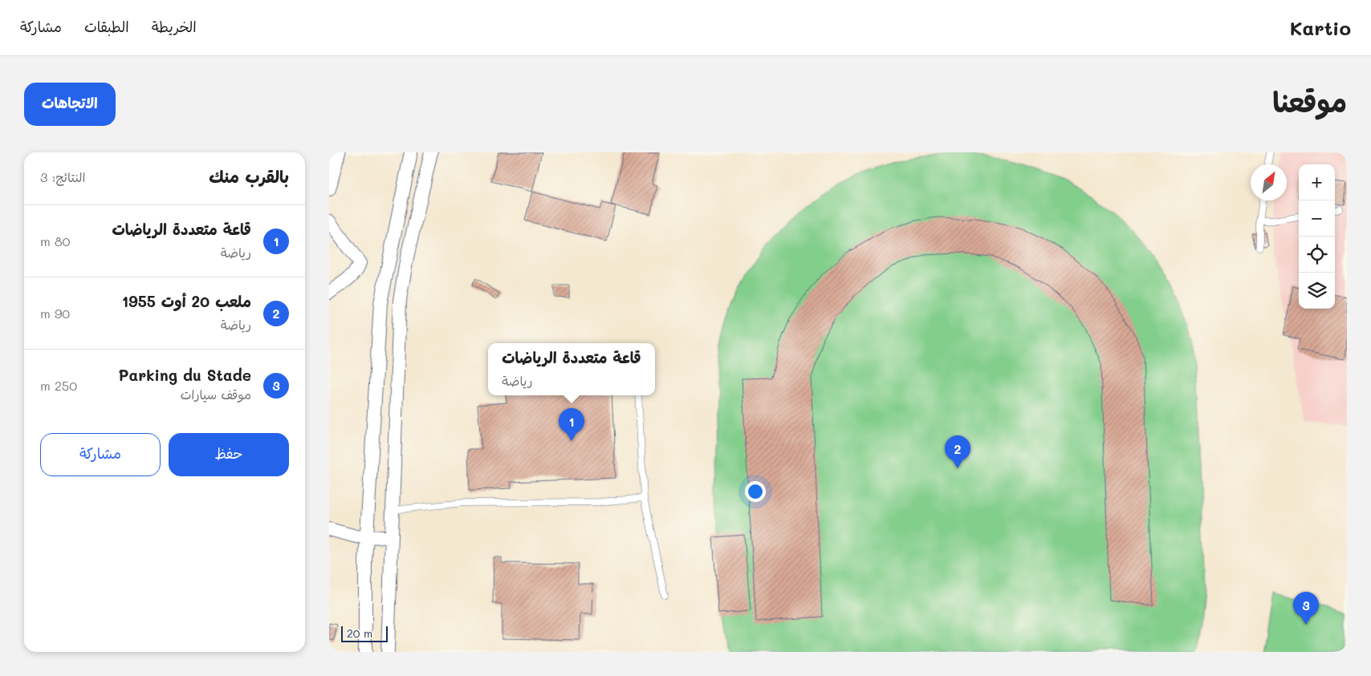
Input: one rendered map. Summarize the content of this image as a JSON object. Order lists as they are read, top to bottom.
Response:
{
  "scale_bar": "20 m",
  "north": "top right",
  "page": {
    "header": "Kartio",
    "nav": ["الخريطة", "الطبقات", "مشاركة"],
    "title": "موقعنا",
    "buttons": [
      "الاتجاهات",
      ["حفظ", "مشاركة"]
    ],
    "heading": ["بالقرب منك", "النتائج: 3"],
    "map_buttons": ["+", "−"],
    "list": [
      {
        "mark": "1",
        "name": "قاعة متعددة الرياضات",
        "note": "رياضة",
        "value": "80 m"
      },
      {
        "mark": "2",
        "name": "ملعب 20 أوت 1955",
        "note": "رياضة",
        "value": "90 m"
      },
      {
        "mark": "3",
        "name": "Parking du Stade",
        "note": "موقف سيارات",
        "value": "250 m"
      }
    ],
    "popup": ["قاعة متعددة الرياضات", "رياضة"],
    "pins": ["1", "2", "3"],
    "scale": "20 m"
  }
}
